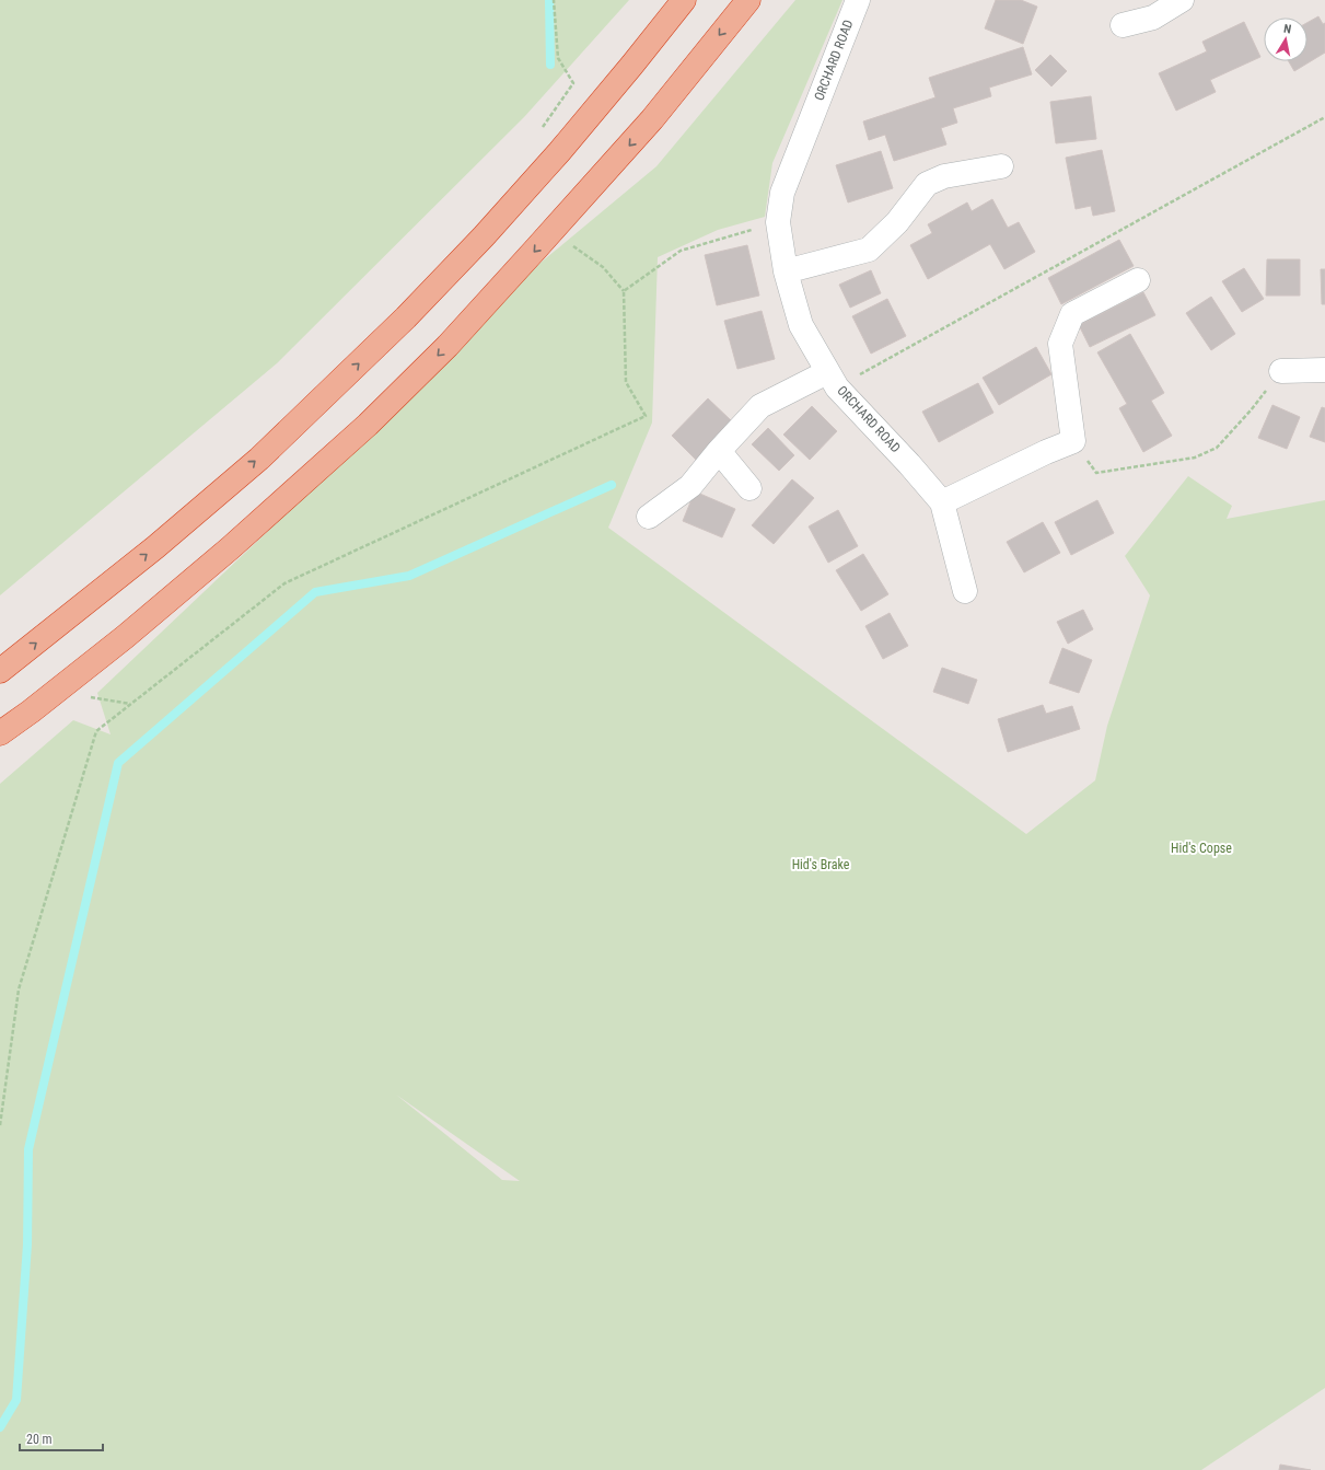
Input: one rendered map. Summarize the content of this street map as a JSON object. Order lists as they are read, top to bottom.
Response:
{
  "streets": {
    "street": ["ORCHARD ROAD"]
  },
  "parks": ["Hid's Copse", "Hid's Brake"],
  "scale_bar": "20 m",
  "north": "top"
}
